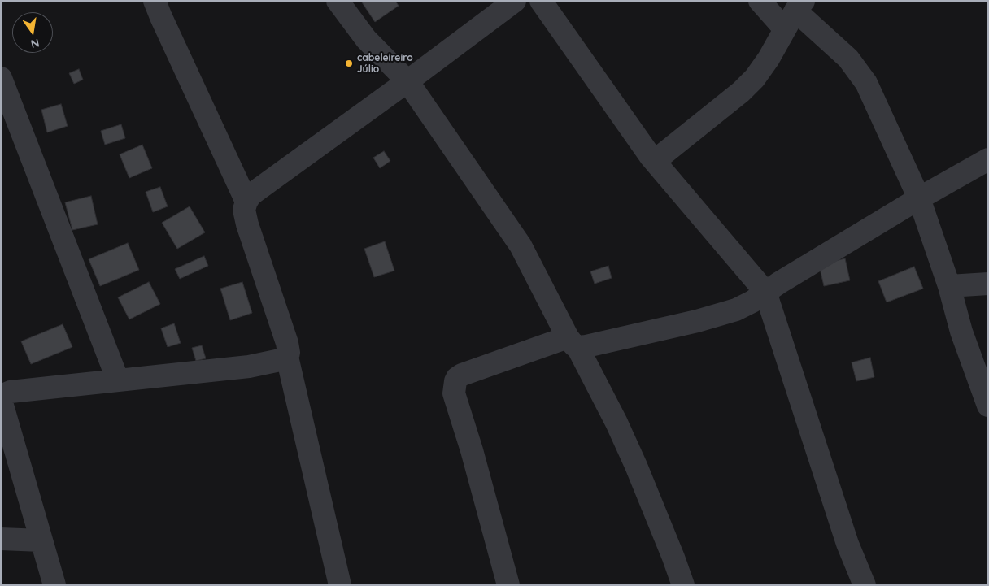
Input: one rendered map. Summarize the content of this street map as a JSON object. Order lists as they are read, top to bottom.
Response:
{
  "places": ["cabeleireiro Júlio"],
  "north": "bottom"
}
